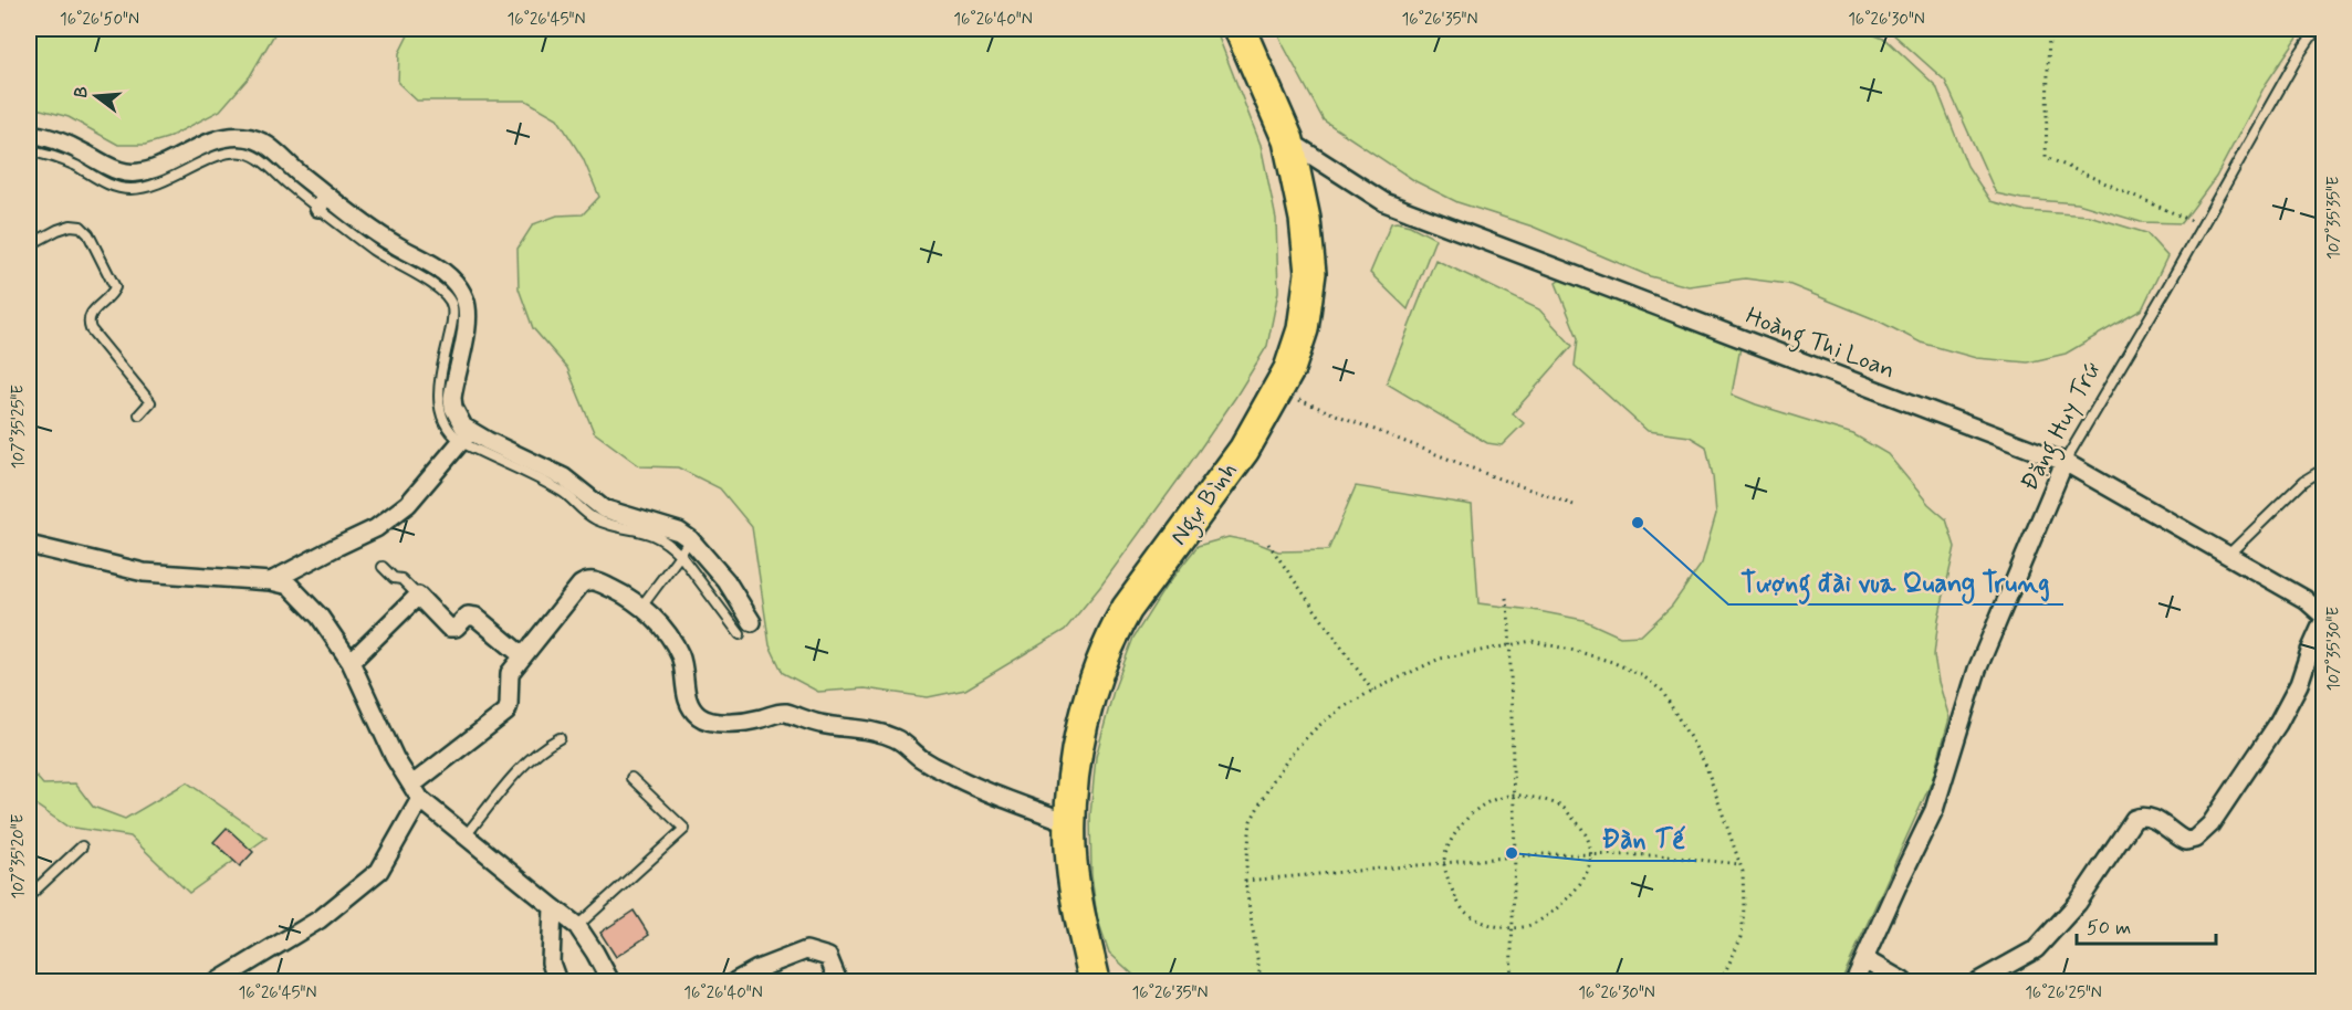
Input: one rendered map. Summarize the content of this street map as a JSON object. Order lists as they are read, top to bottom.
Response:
{
  "streets": {
    "highway": ["Ngự Bình"],
    "street": ["Hoàng Thị Loan", "Đặng Huy Trứ"]
  },
  "crossings": [
    ["Hoàng Thị Loan", "Đặng Huy Trứ"],
    ["Hoàng Thị Loan", "Ngự Bình"]
  ],
  "places": ["Tượng đài vua Quang Trung", "Đàn Tế"],
  "scale_bar": "50 m",
  "north": "left",
  "coordinates": [
    "16°26'50\"N",
    "16°26'45\"N",
    "16°26'40\"N",
    "16°26'35\"N",
    "16°26'30\"N",
    "107°35'35\"E",
    "107°35'25\"E",
    "107°35'30\"E",
    "107°35'20\"E",
    "16°26'25\"N"
  ]
}
